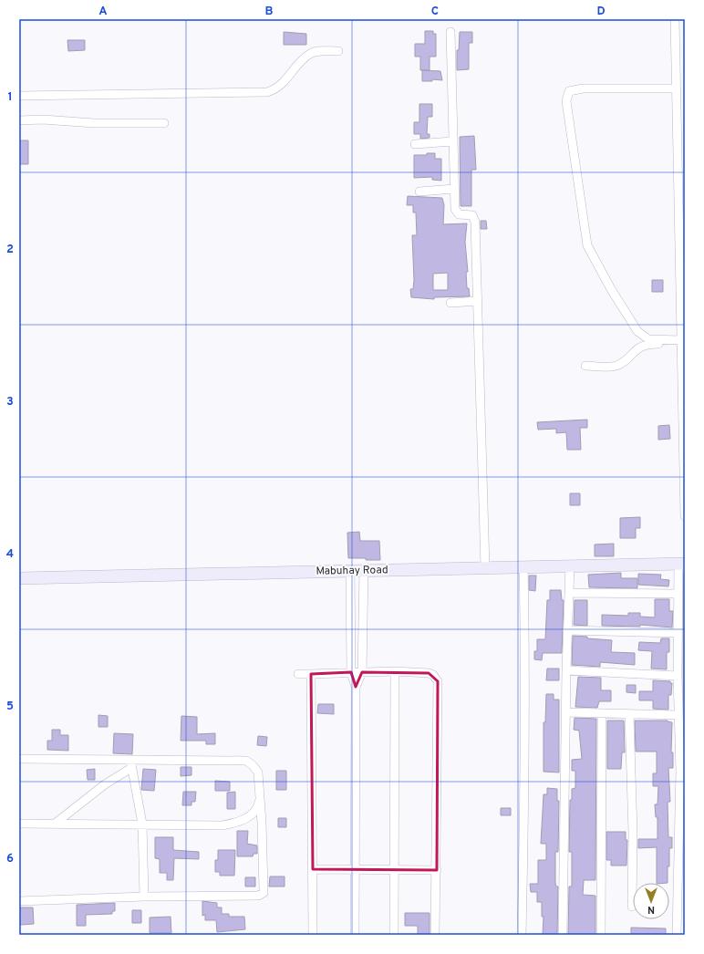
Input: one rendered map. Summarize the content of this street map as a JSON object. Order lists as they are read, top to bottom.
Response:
{
  "streets": {
    "street": ["Mabuhay Road"]
  },
  "north": "bottom",
  "grid": {
    "columns": [
      "A",
      "B",
      "C",
      "D"
    ],
    "rows": [
      "1",
      "2",
      "3",
      "4",
      "5",
      "6"
    ]
  }
}
